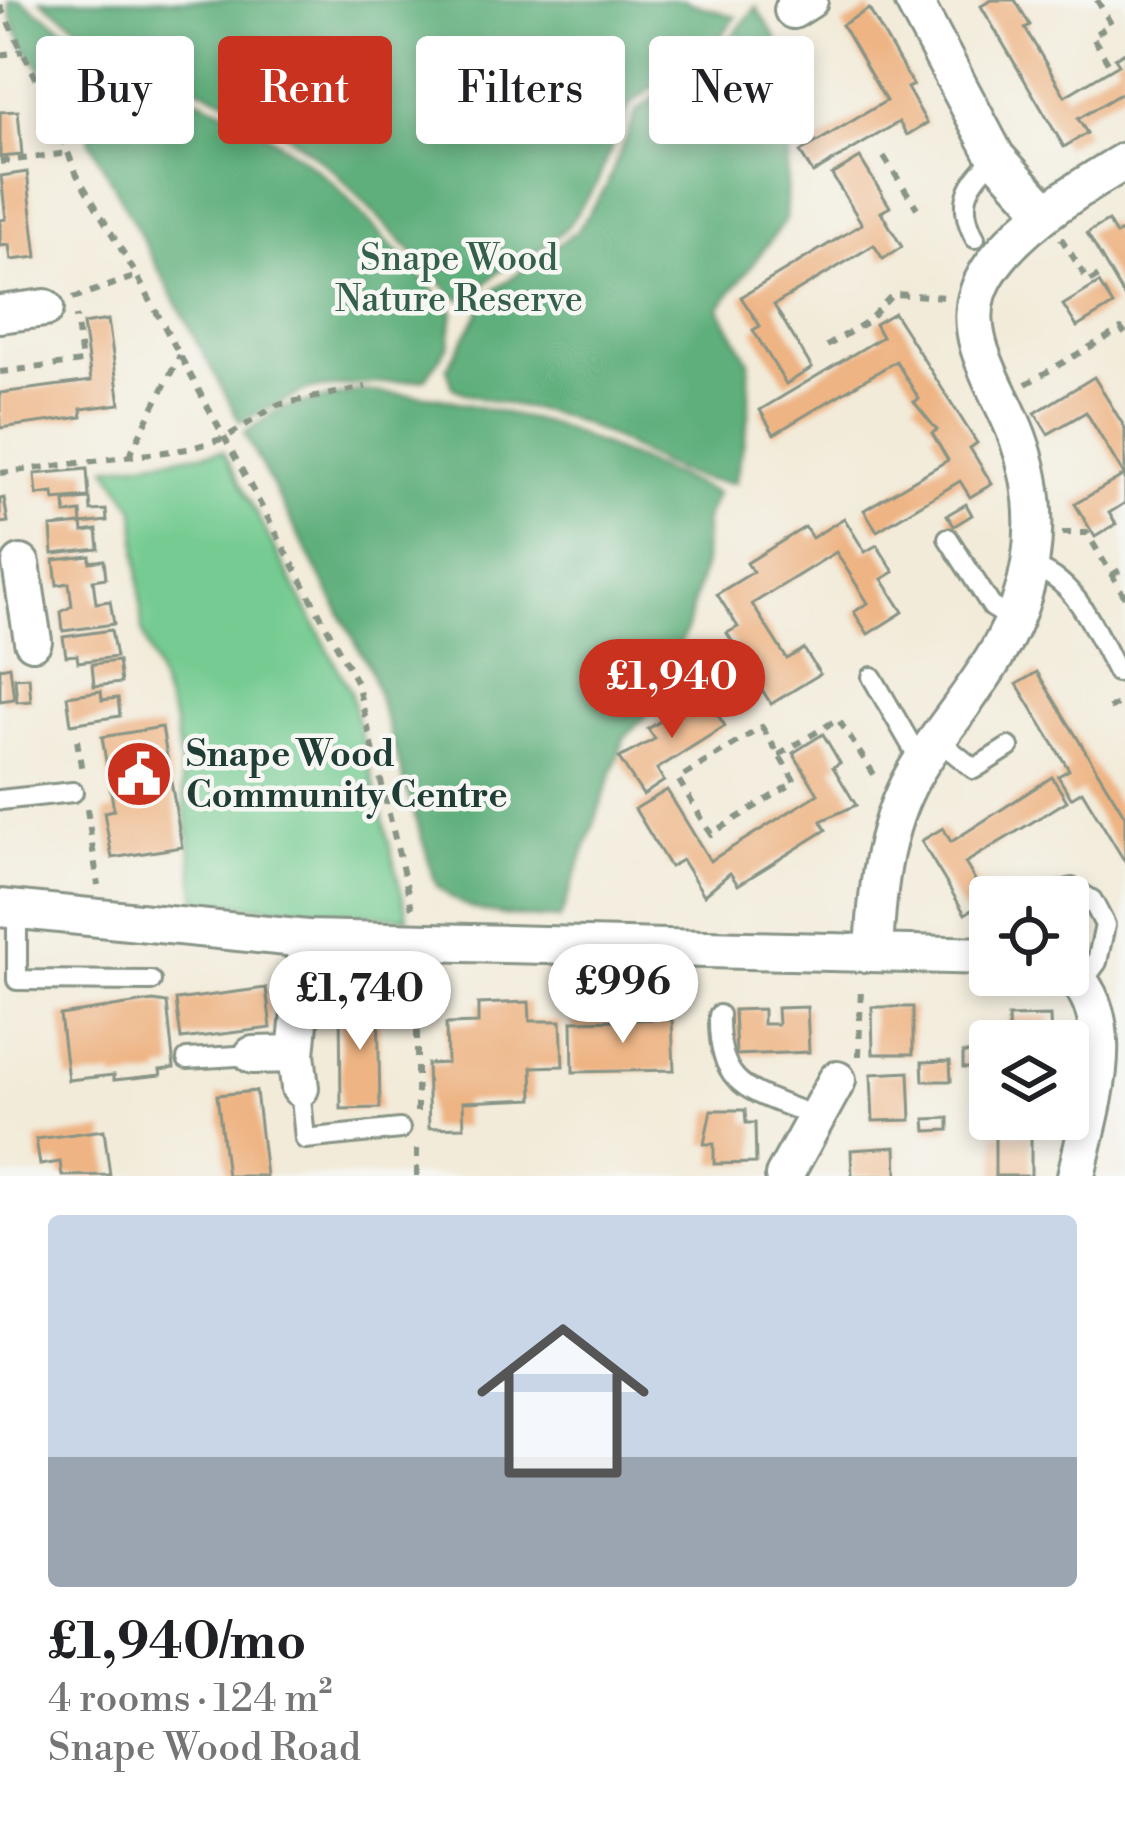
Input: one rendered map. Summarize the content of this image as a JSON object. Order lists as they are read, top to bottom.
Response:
{
  "parks": ["Snape Wood Nature Reserve"],
  "places": {
    "public building": ["Snape Wood Community Centre"]
  },
  "page": {
    "chip": [
      "Buy",
      "Rent",
      "Filters",
      "New"
    ],
    "price": ["£1,940", "£996", "£1,740"],
    "list": [
      {
        "name": "£1,940/mo",
        "note": "4 rooms · 124 m² · Snape Wood Road"
      }
    ]
  }
}
